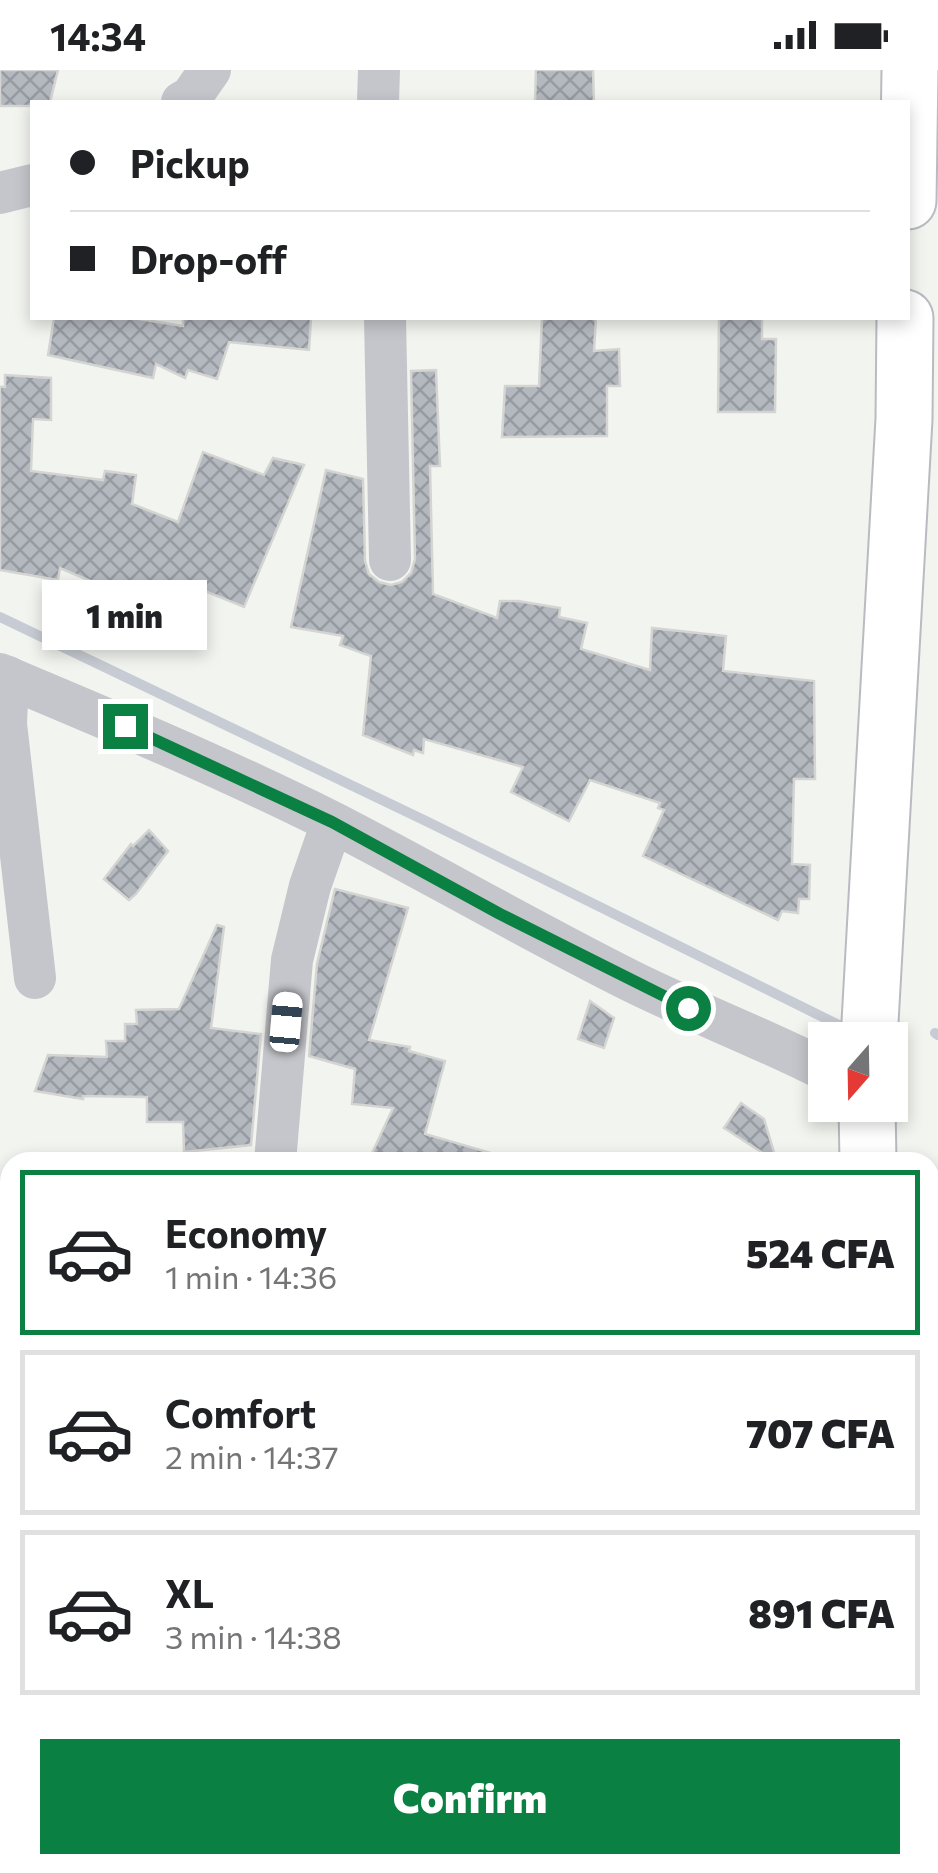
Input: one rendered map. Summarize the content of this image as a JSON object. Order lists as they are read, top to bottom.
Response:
{
  "north": "bottom",
  "page": {
    "status": "14:34",
    "banner": ["Pickup", "Drop-off"],
    "bubble": "1 min",
    "list": [
      {
        "name": "Economy",
        "note": "1 min · 14:36",
        "value": "524 CFA"
      },
      {
        "name": "Comfort",
        "note": "2 min · 14:37",
        "value": "707 CFA"
      },
      {
        "name": "XL",
        "note": "3 min · 14:38",
        "value": "891 CFA"
      }
    ],
    "buttons": "Confirm"
  }
}
